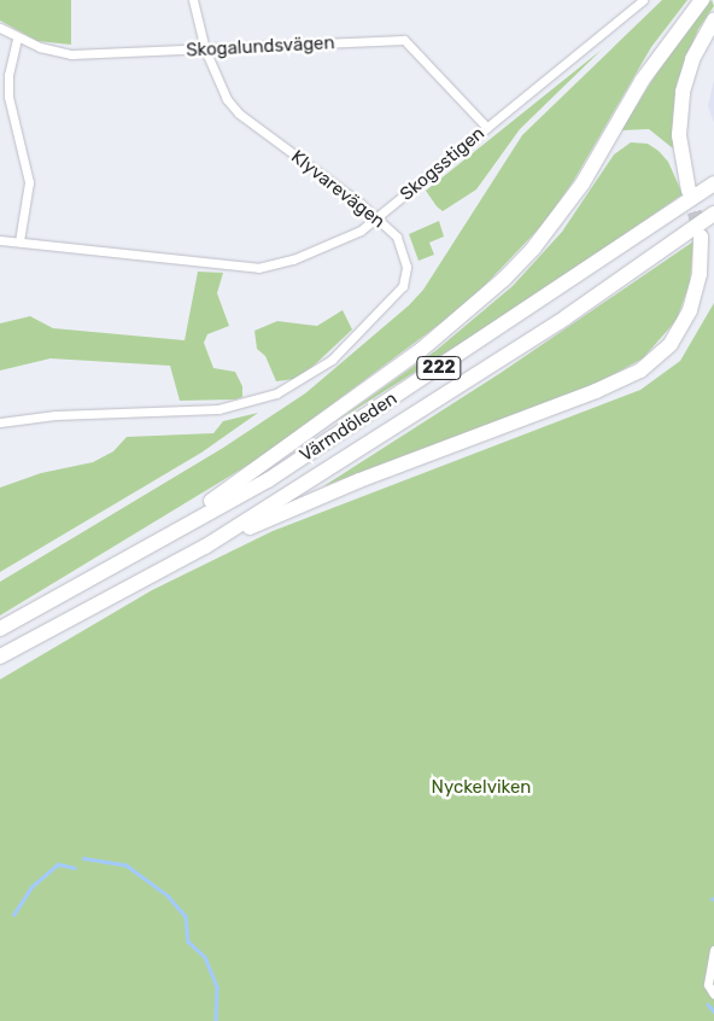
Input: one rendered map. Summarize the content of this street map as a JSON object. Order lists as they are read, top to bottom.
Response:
{
  "streets": {
    "highway": ["222", "Värmdöleden"],
    "street": ["Skogalundsvägen", "Skogsstigen", "Klyvarevägen"]
  },
  "crossings": [
    ["Skogalundsvägen", "Skogsstigen"],
    ["Skogalundsvägen", "Klyvarevägen"],
    ["Skogsstigen", "Klyvarevägen"]
  ],
  "parks": ["Nyckelviken"]
}
